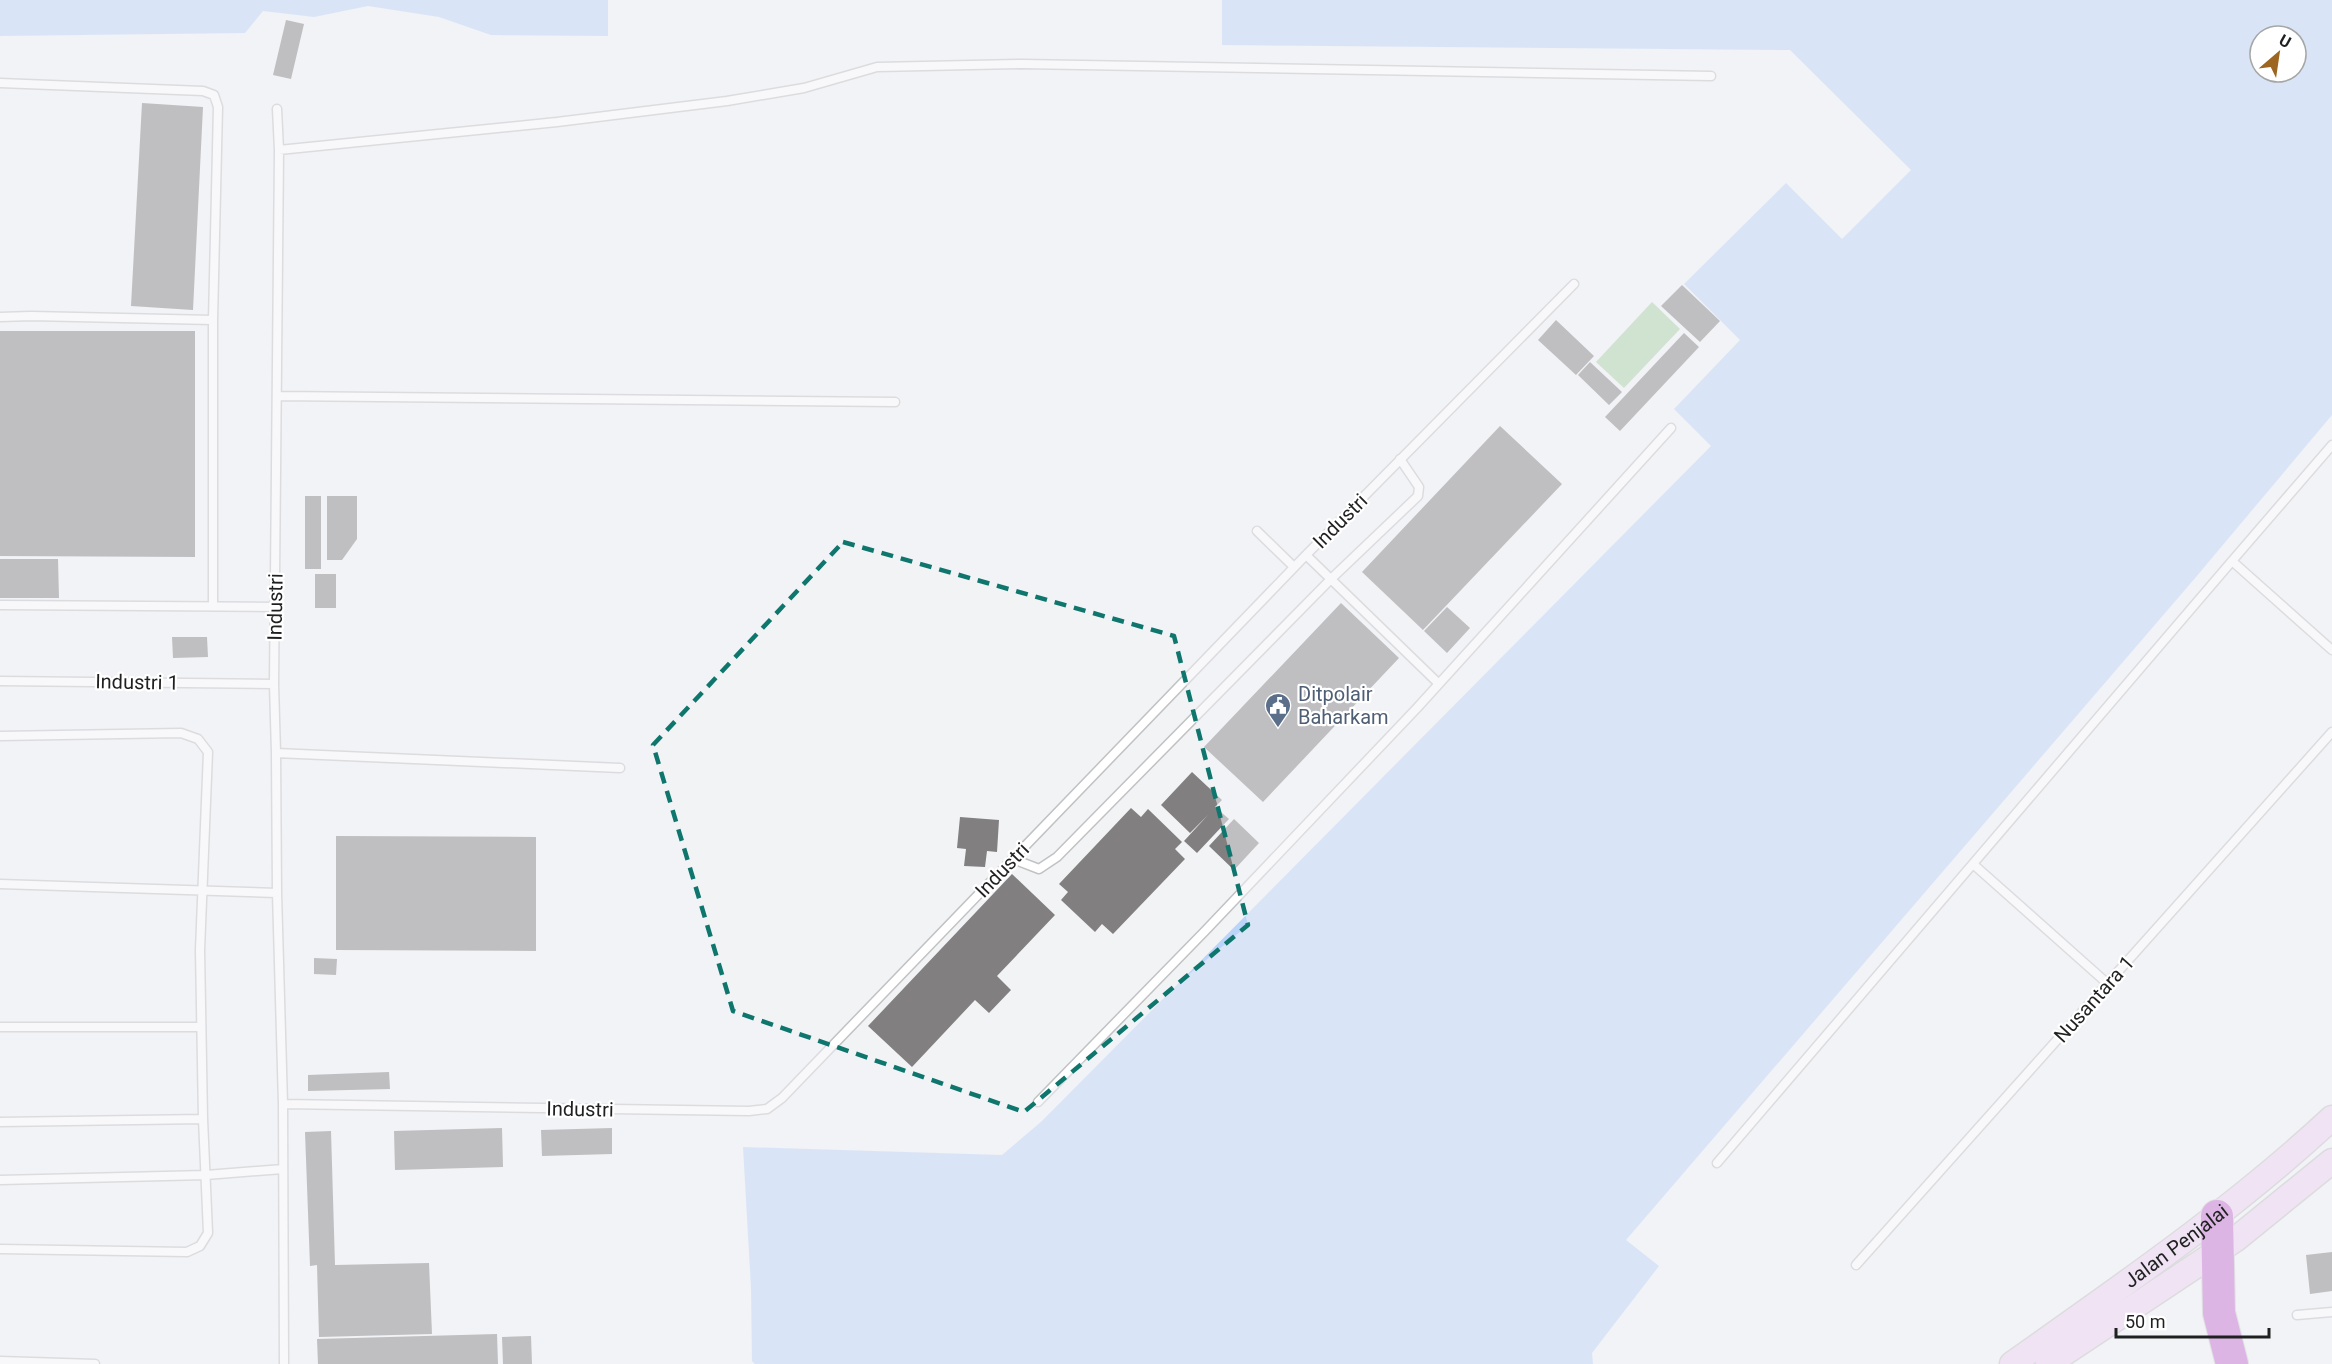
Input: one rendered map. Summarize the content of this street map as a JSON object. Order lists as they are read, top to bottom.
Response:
{
  "streets": {
    "street": ["Jalan Penjalai"],
    "lane": ["Industri", "Industri 1", "Nusantara 1"]
  },
  "crossings": [
    ["Industri", "Industri 1"]
  ],
  "places": {
    "public building": ["Ditpolair Baharkam"]
  },
  "scale_bar": "50 m",
  "north": "top right"
}
